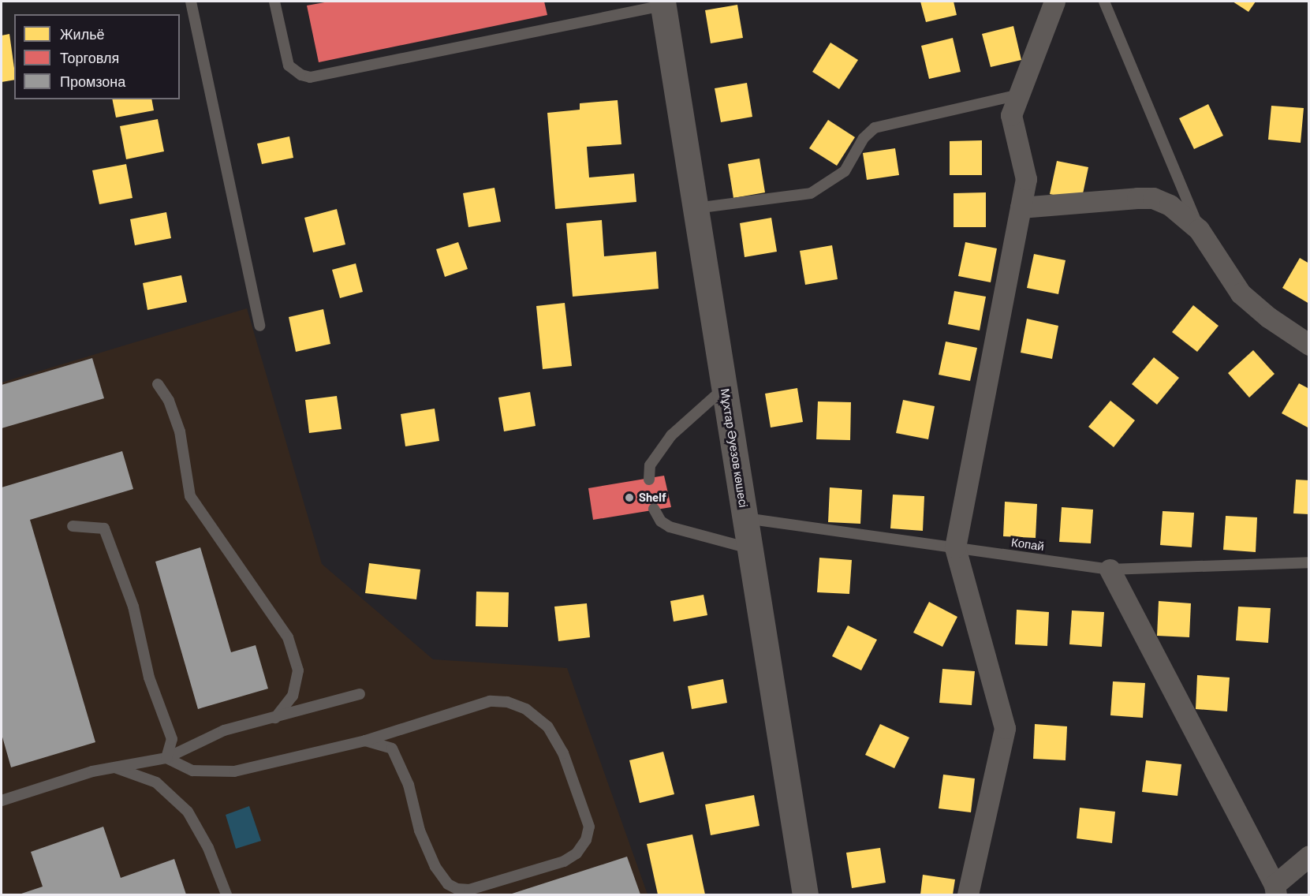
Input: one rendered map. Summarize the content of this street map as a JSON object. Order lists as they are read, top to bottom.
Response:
{
  "streets": {
    "street": ["Мұхтар Әуезов көшесі"],
    "lane": ["Копай"]
  },
  "crossings": [
    ["Мұхтар Әуезов көшесі", "Копай"]
  ],
  "places": ["Shelf"],
  "legend": ["Жильё", "Торговля", "Промзона"]
}
